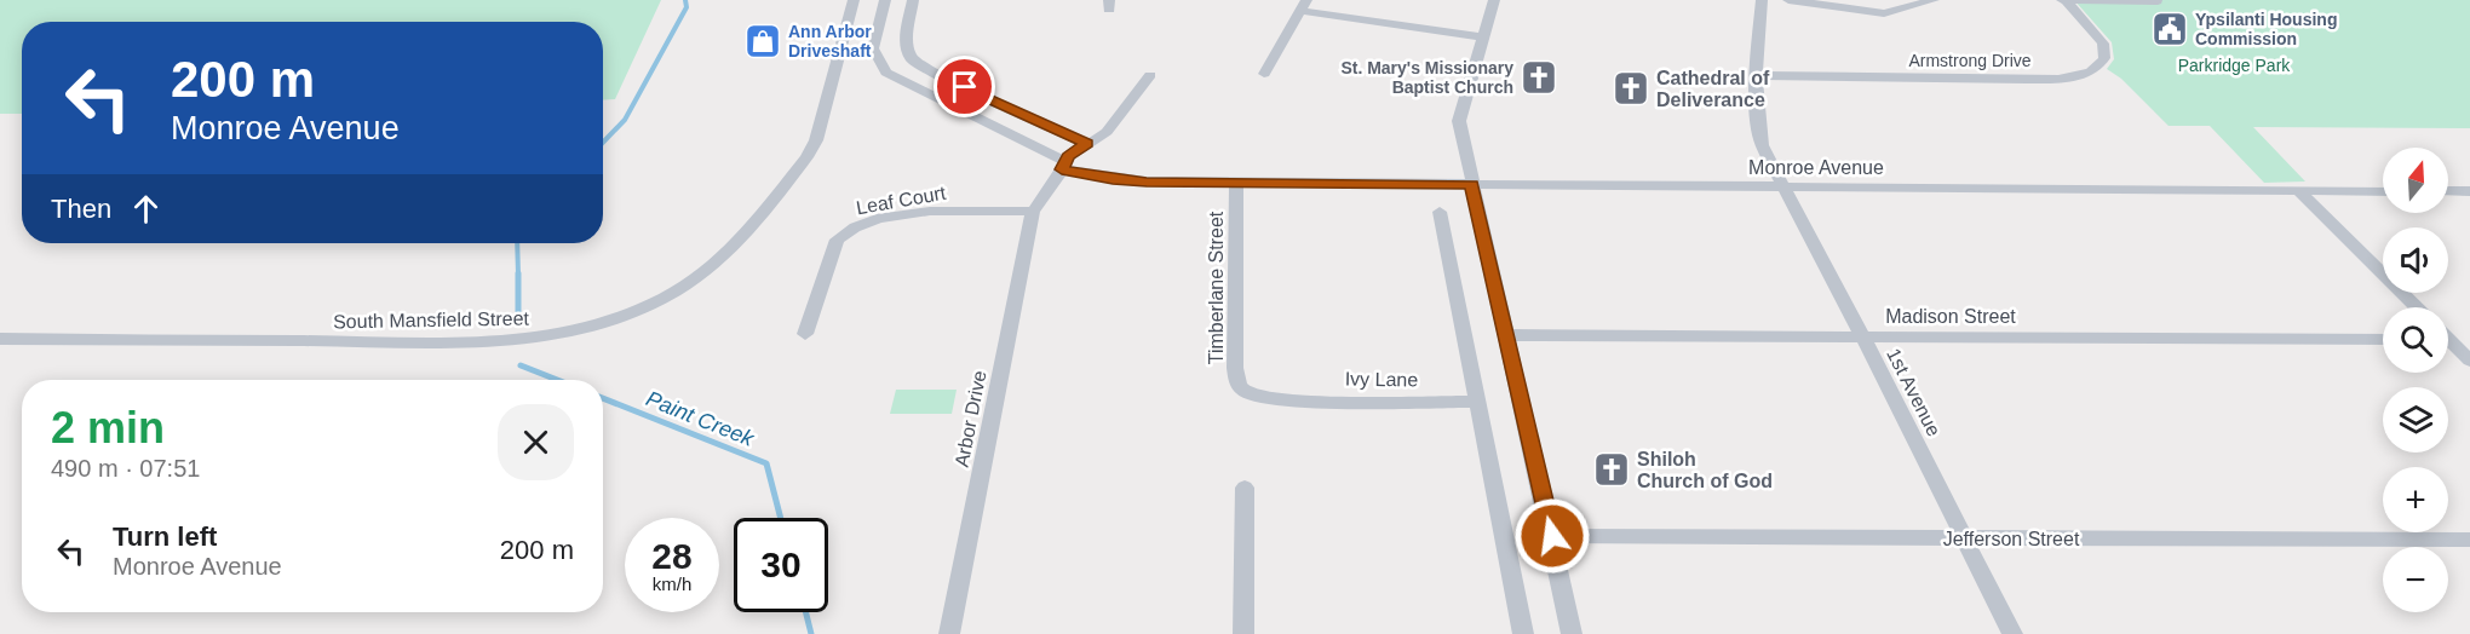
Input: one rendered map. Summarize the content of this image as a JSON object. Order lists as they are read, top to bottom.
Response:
{
  "streets": {
    "street": [
      "Armstrong Drive",
      "Monroe Avenue",
      "Leaf Court",
      "Timberlane Street",
      "Madison Street",
      "South Mansfield Street",
      "Ivy Lane",
      "1st Avenue",
      "Arbor Drive",
      "Jefferson Street"
    ]
  },
  "crossings": [
    ["Armstrong Drive", "1st Avenue"],
    ["Monroe Avenue", "Timberlane Street"],
    ["Monroe Avenue", "1st Avenue"],
    ["Leaf Court", "Arbor Drive"],
    ["Timberlane Street", "Ivy Lane"],
    ["Madison Street", "1st Avenue"],
    ["1st Avenue", "Jefferson Street"]
  ],
  "water": ["Paint Creek"],
  "parks": ["Parkridge Park"],
  "places": {
    "public building": ["Ypsilanti Housing Commission"],
    "shop": ["Ann Arbor Driveshaft"],
    "church": ["St. Mary's Missionary Baptist Church", "Cathedral of Deliverance", "Shiloh Church of God"]
  },
  "north": "top",
  "page": {
    "turn": ["200 m", "Monroe Avenue"],
    "map_buttons": ["+", "−"],
    "then": "Then",
    "heading": ["2 min", "490 m · 07:51"],
    "list": [
      {
        "name": "Turn left",
        "note": "Monroe Avenue",
        "value": "200 m"
      }
    ],
    "speed": "28 km/h",
    "limit": "30"
  }
}
